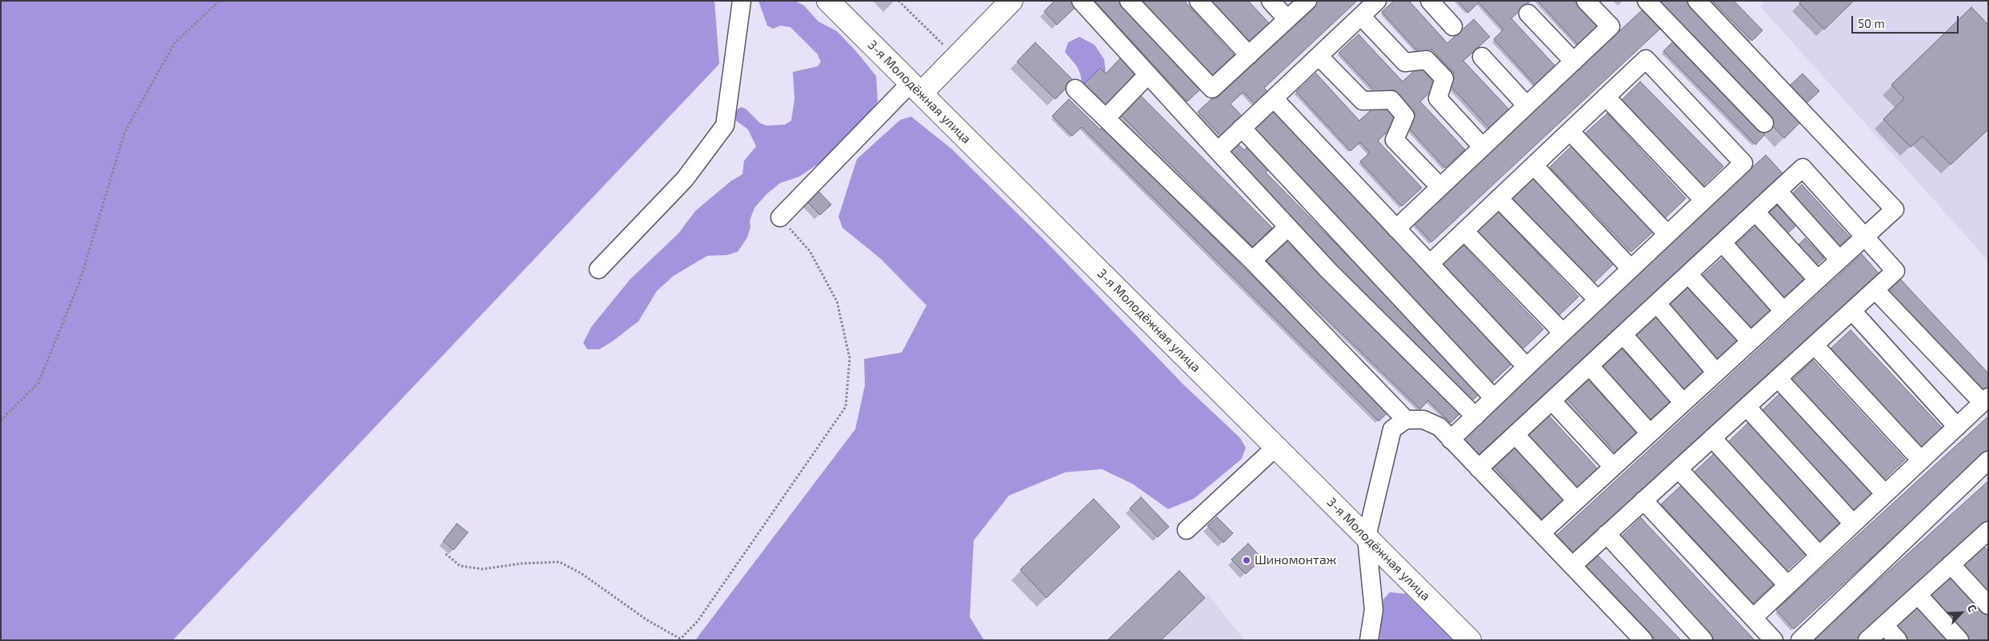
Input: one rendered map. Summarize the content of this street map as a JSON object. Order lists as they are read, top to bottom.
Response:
{
  "streets": {
    "main road": ["3-я Молодёжная улица"]
  },
  "places": ["Шиномонтаж"],
  "scale_bar": "50 m",
  "north": "top right"
}
